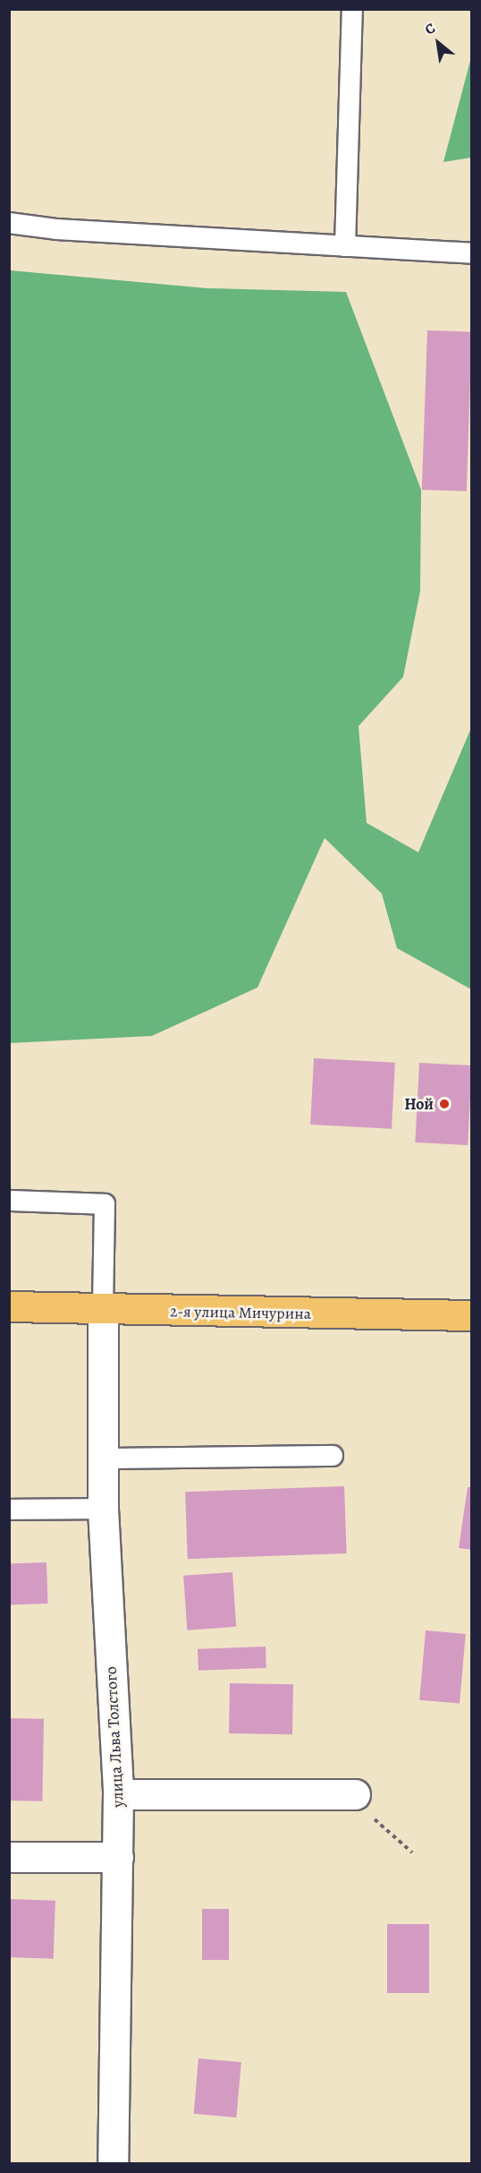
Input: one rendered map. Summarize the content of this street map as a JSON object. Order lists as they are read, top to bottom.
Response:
{
  "streets": {
    "main road": ["2-я улица Мичурина"],
    "street": ["улица Льва Толстого"]
  },
  "crossings": [
    ["2-я улица Мичурина", "улица Льва Толстого"]
  ],
  "places": ["Ной"],
  "north": "top left"
}
